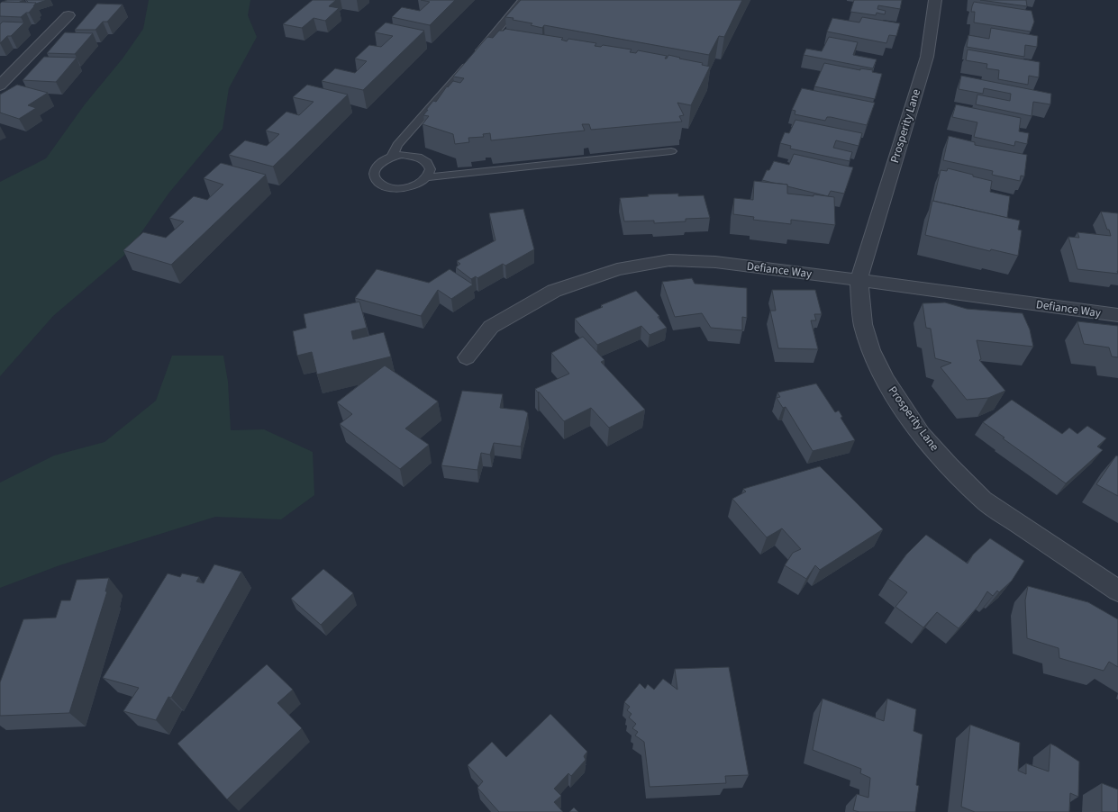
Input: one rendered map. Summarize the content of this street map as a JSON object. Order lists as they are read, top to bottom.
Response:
{
  "streets": {
    "street": ["Prosperity Lane", "Defiance Way"]
  },
  "crossings": [
    ["Prosperity Lane", "Defiance Way"]
  ]
}
